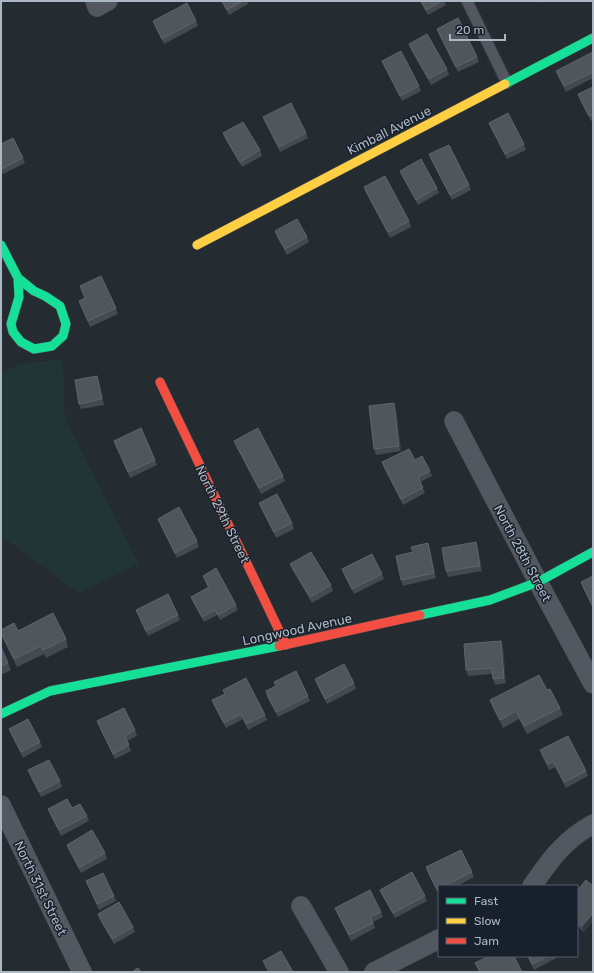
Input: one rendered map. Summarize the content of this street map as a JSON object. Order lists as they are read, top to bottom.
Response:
{
  "streets": {
    "street": [
      "Kimball Avenue",
      "North 29th Street",
      "North 28th Street",
      "Longwood Avenue",
      "North 31st Street"
    ]
  },
  "crossings": [
    ["North 29th Street", "Longwood Avenue"],
    ["North 28th Street", "Longwood Avenue"]
  ],
  "legend": ["Fast", "Slow", "Jam"],
  "scale_bar": "20 m"
}
